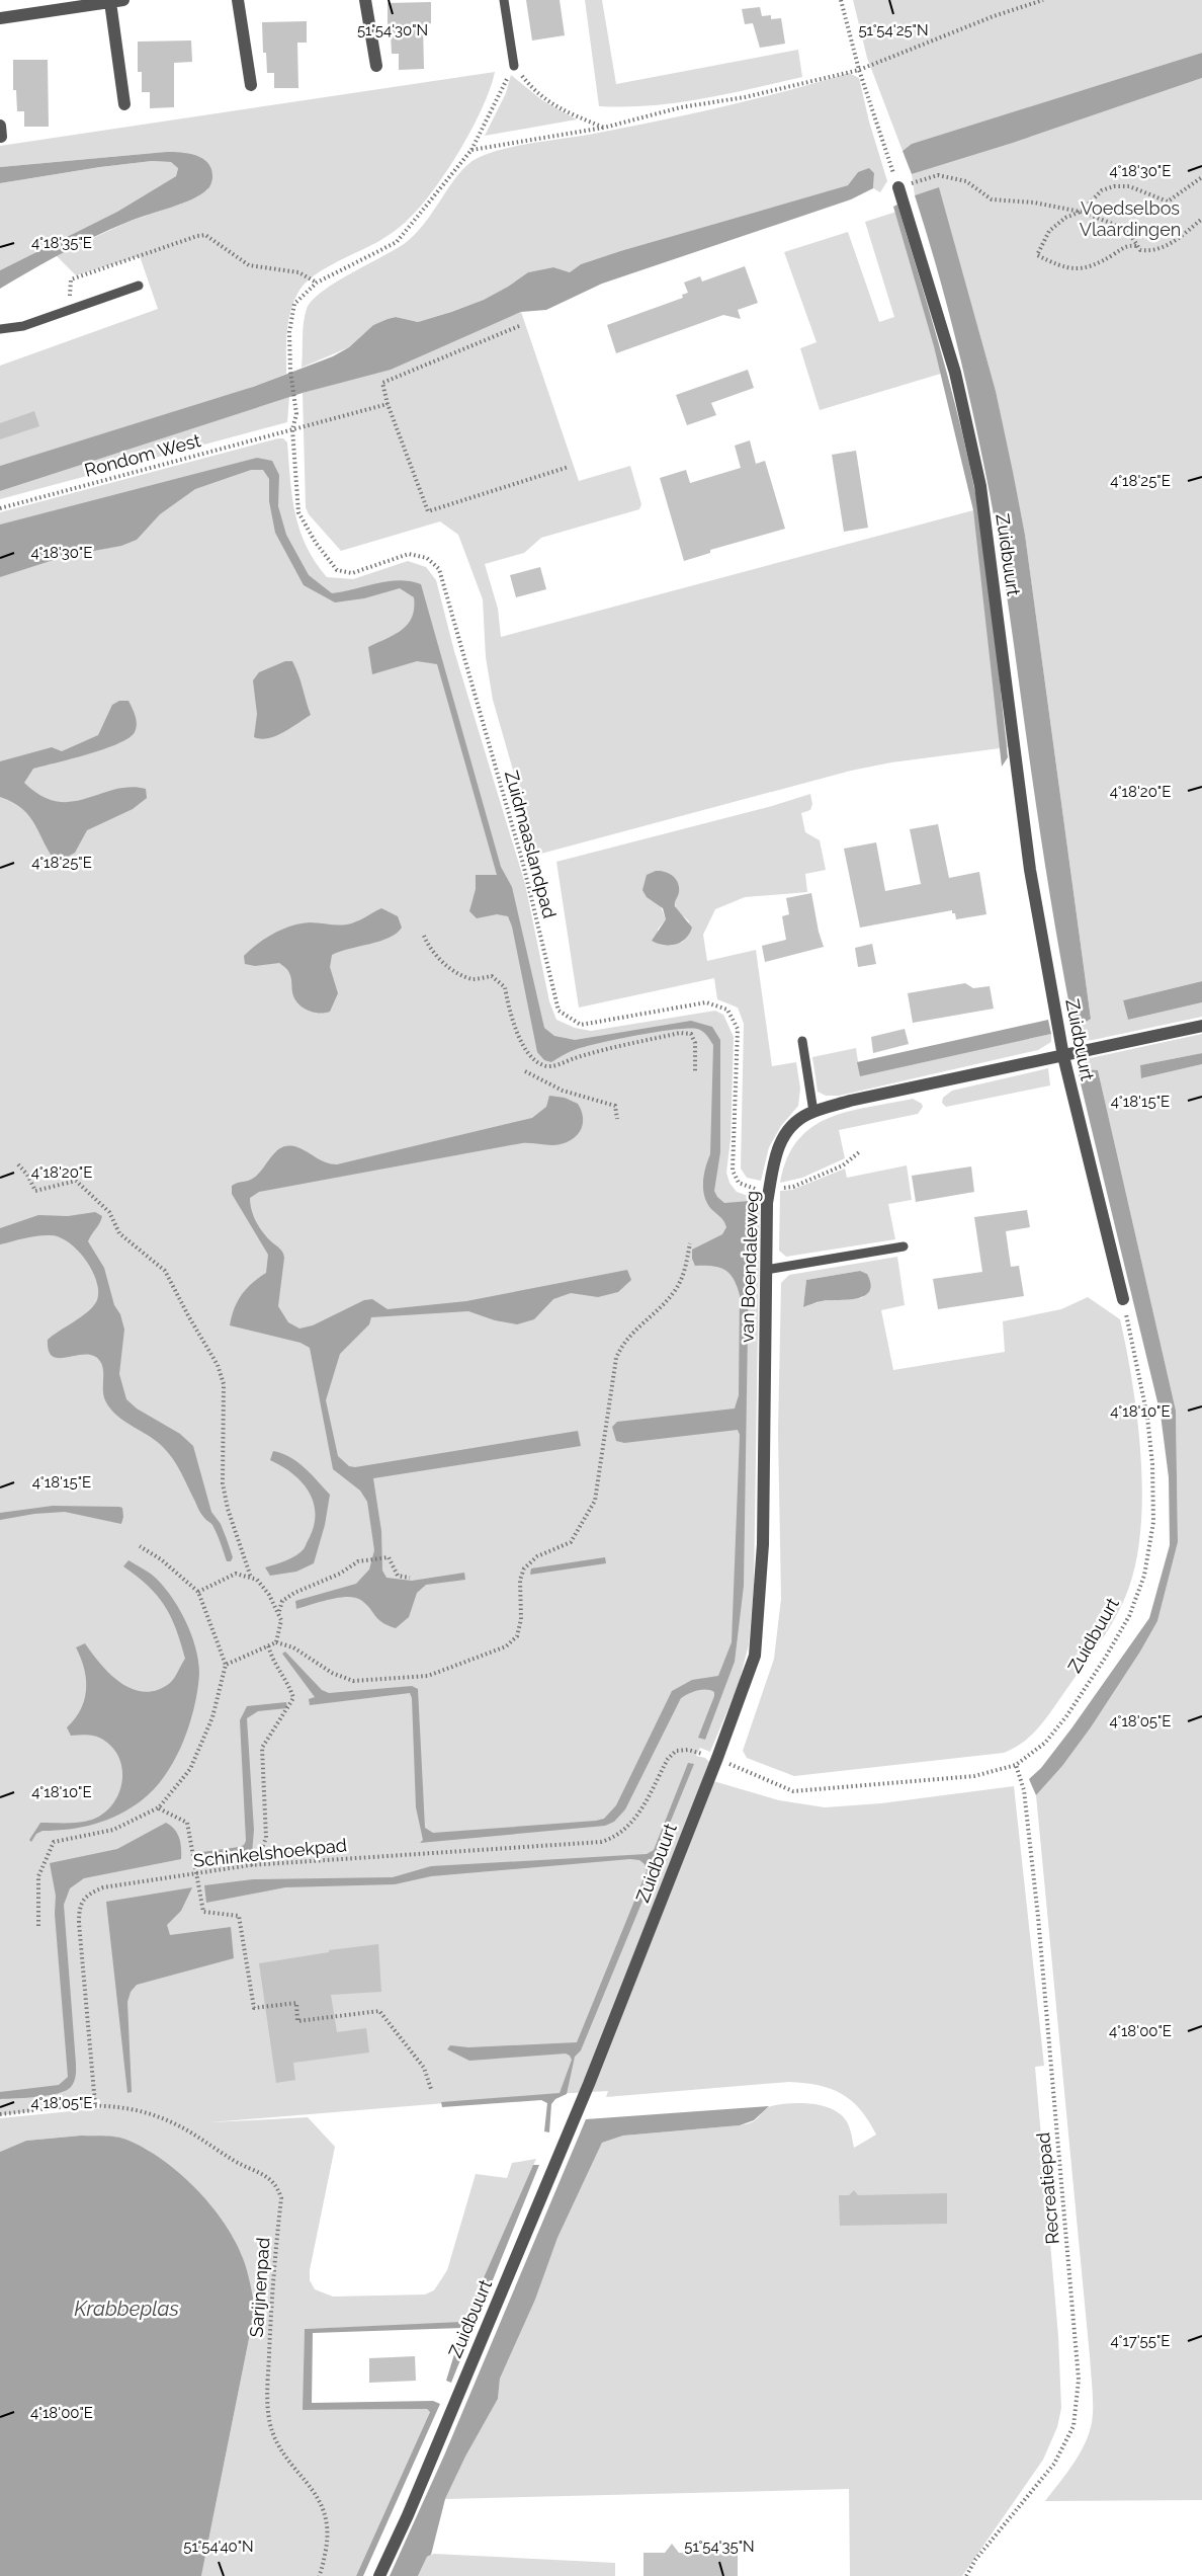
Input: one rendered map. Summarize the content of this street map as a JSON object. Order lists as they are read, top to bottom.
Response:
{
  "streets": {
    "street": ["Zuidbuurt", "van Boendaleweg"],
    "path": [
      "Rondom West",
      "Zuidmaaslandpad",
      "Schinkelshoekpad",
      "Recreatiepad",
      "Sarijnenpad"
    ]
  },
  "crossings": [
    ["Rondom West", "Zuidmaaslandpad"],
    ["Zuidbuurt", "van Boendaleweg"],
    ["Zuidbuurt", "Schinkelshoekpad"],
    ["Zuidbuurt", "Recreatiepad"],
    ["Zuidmaaslandpad", "van Boendaleweg"],
    ["van Boendaleweg", "Schinkelshoekpad"],
    ["Schinkelshoekpad", "Sarijnenpad"]
  ],
  "water": ["Krabbeplas"],
  "parks": ["Voedselbos Vlaardingen"],
  "coordinates": [
    "51°54'30\"N",
    "51°54'25\"N",
    "4°18'30\"E",
    "4°18'35\"E",
    "4°18'25\"E",
    "4°18'20\"E",
    "4°18'15\"E",
    "4°18'10\"E",
    "4°18'05\"E",
    "4°18'00\"E",
    "4°17'55\"E",
    "51°54'40\"N",
    "51°54'35\"N"
  ]
}
